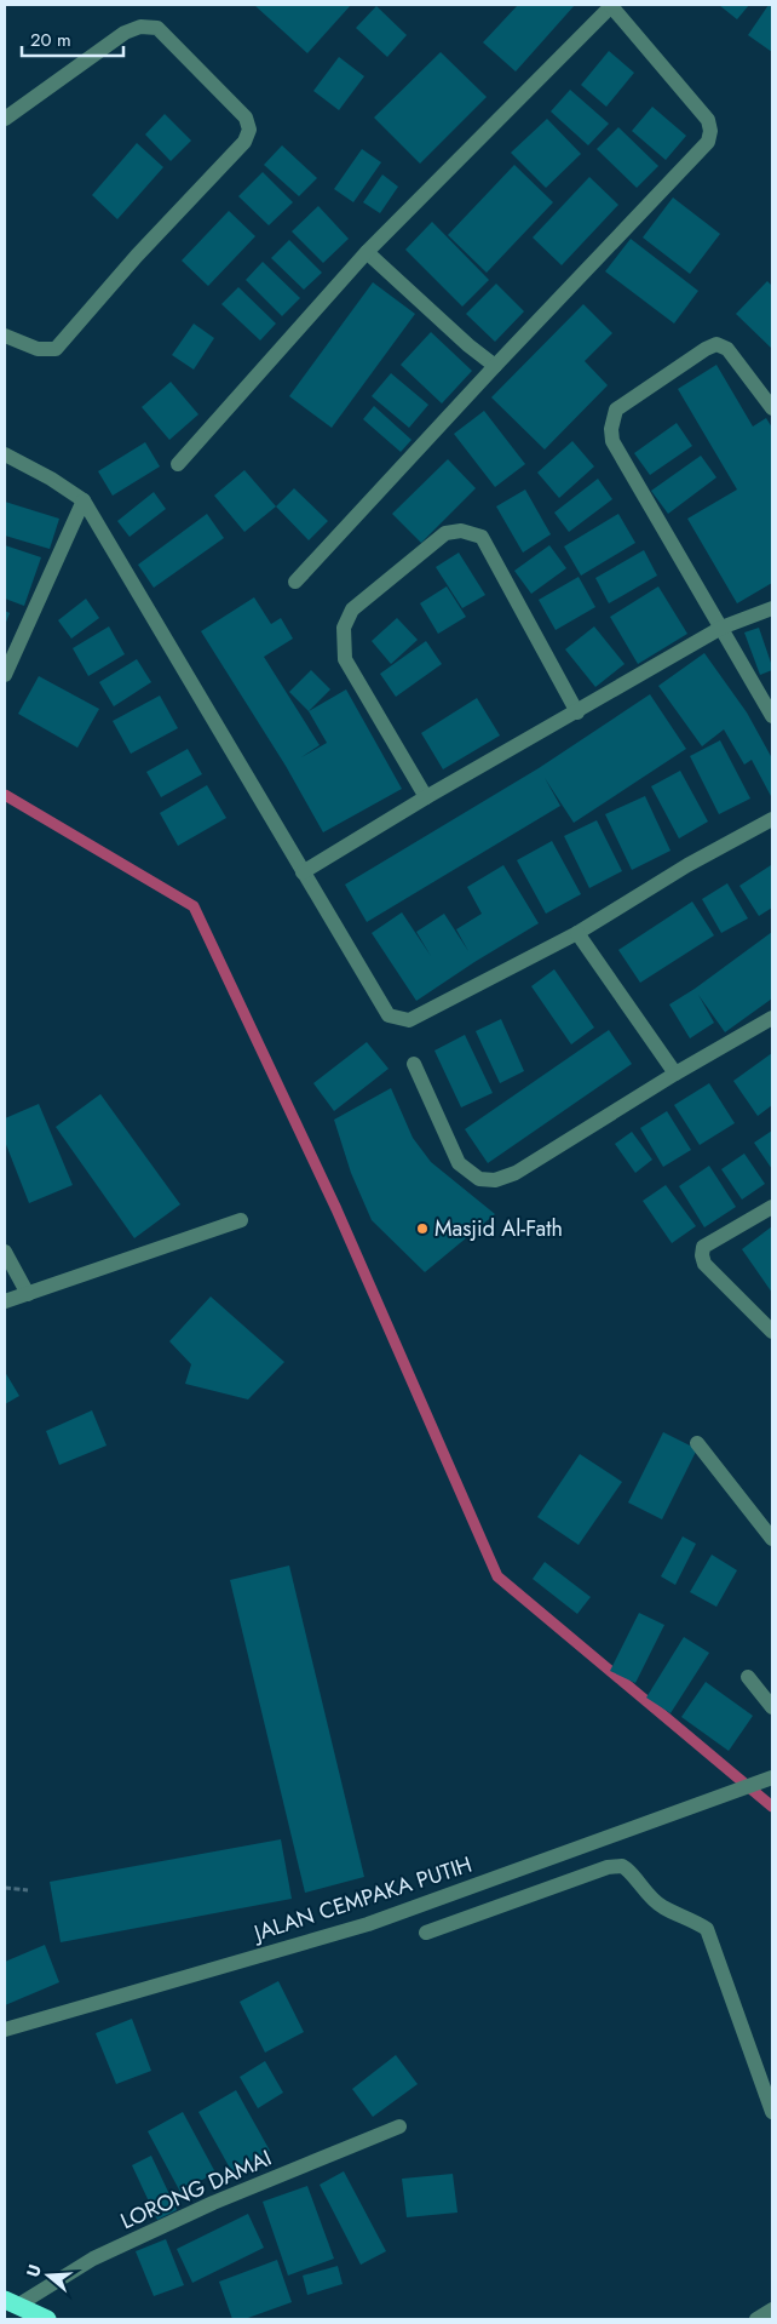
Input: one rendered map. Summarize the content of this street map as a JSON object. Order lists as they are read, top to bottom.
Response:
{
  "streets": {
    "street": ["JALAN CEMPAKA PUTIH", "LORONG DAMAI"]
  },
  "places": ["Masjid Al-Fath"],
  "scale_bar": "20 m",
  "north": "left"
}
